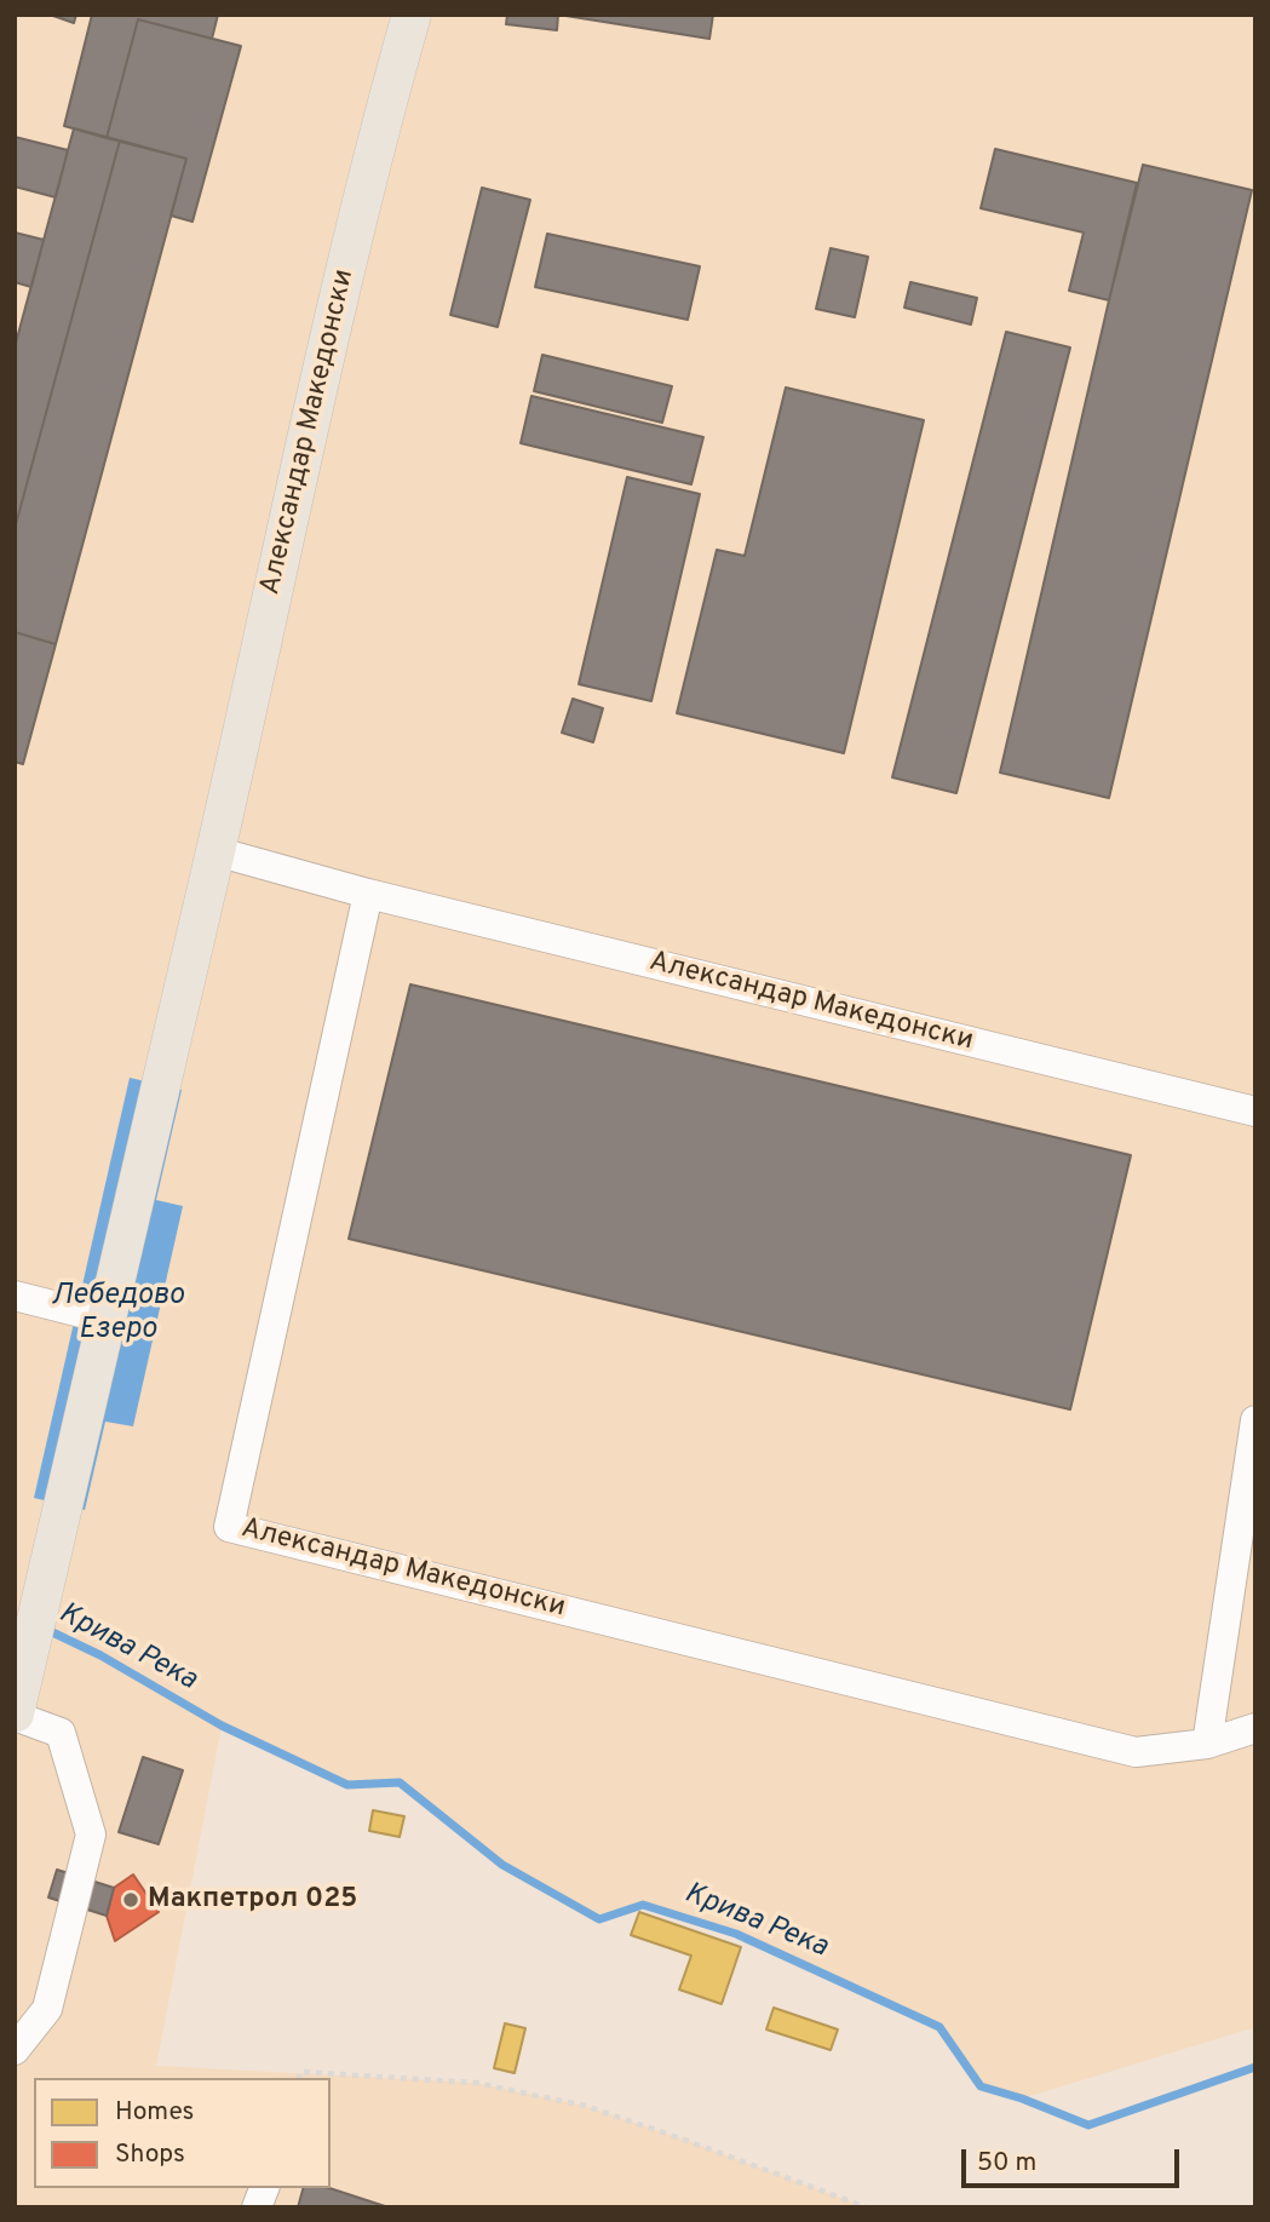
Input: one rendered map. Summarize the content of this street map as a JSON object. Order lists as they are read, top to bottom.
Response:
{
  "streets": {
    "main road": ["Александар Македонски"]
  },
  "water": ["Лебедово Езеро", "Крива Река"],
  "places": ["Макпетрол 025"],
  "legend": ["Homes", "Shops"],
  "scale_bar": "50 m"
}
